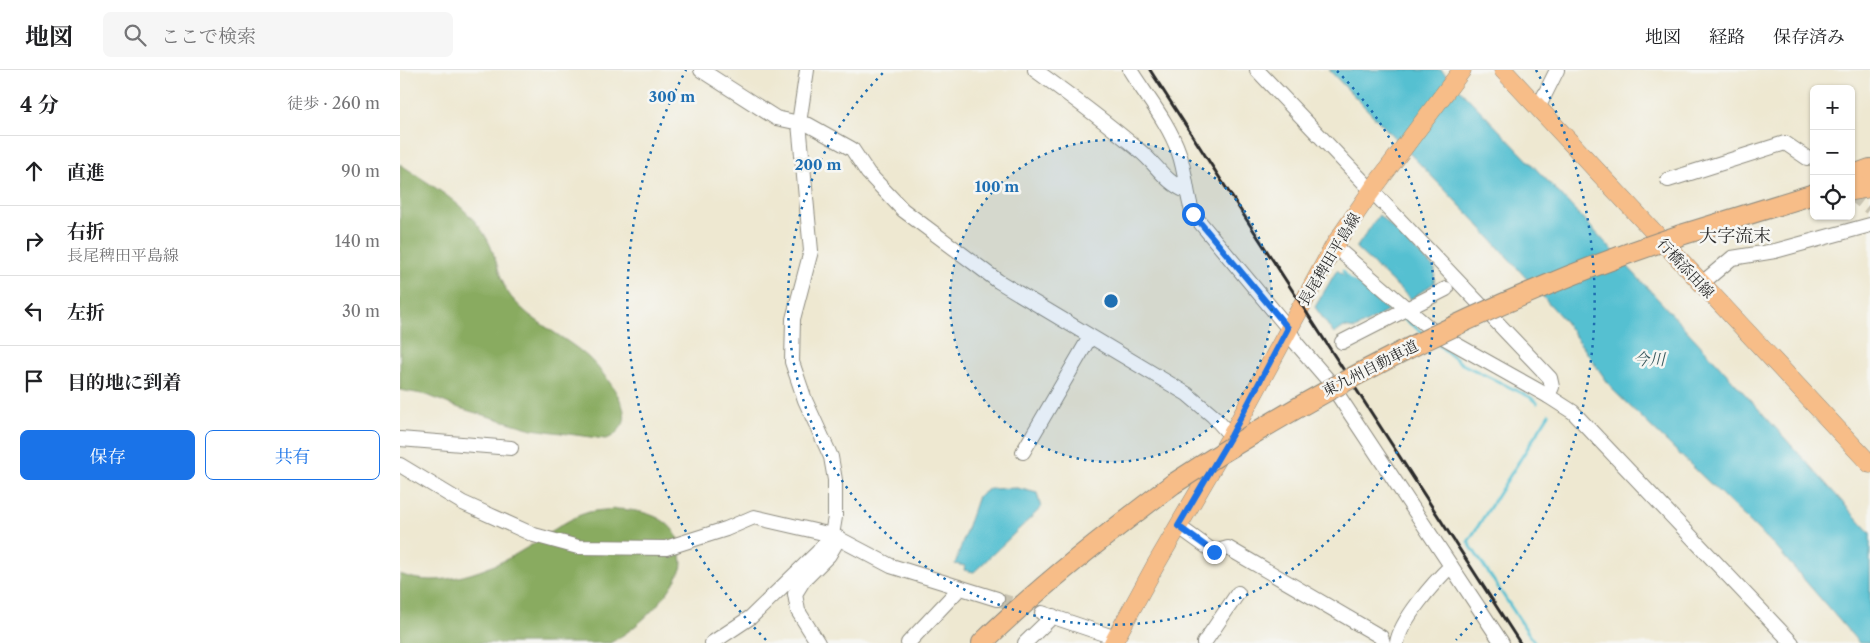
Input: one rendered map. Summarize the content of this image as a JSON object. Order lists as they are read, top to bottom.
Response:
{
  "streets": {
    "highway": ["東九州自動車道"],
    "main road": ["長尾稗田平島線", "行橋添田線"]
  },
  "districts": ["大字流末"],
  "water": ["今川"],
  "page": {
    "header": "地図",
    "search": "ここで検索",
    "nav": ["地図", "経路", "保存済み"],
    "heading": ["4 分", "徒歩 · 260 m"],
    "map_buttons": ["+", "−"],
    "list": [
      ["直進", "90 m"],
      ["右折", "長尾稗田平島線", "140 m"],
      ["左折", "30 m"],
      "目的地に到着"
    ],
    "buttons": ["保存", "共有"]
  },
  "rings": ["300 m", "200 m", "100 m"]
}
